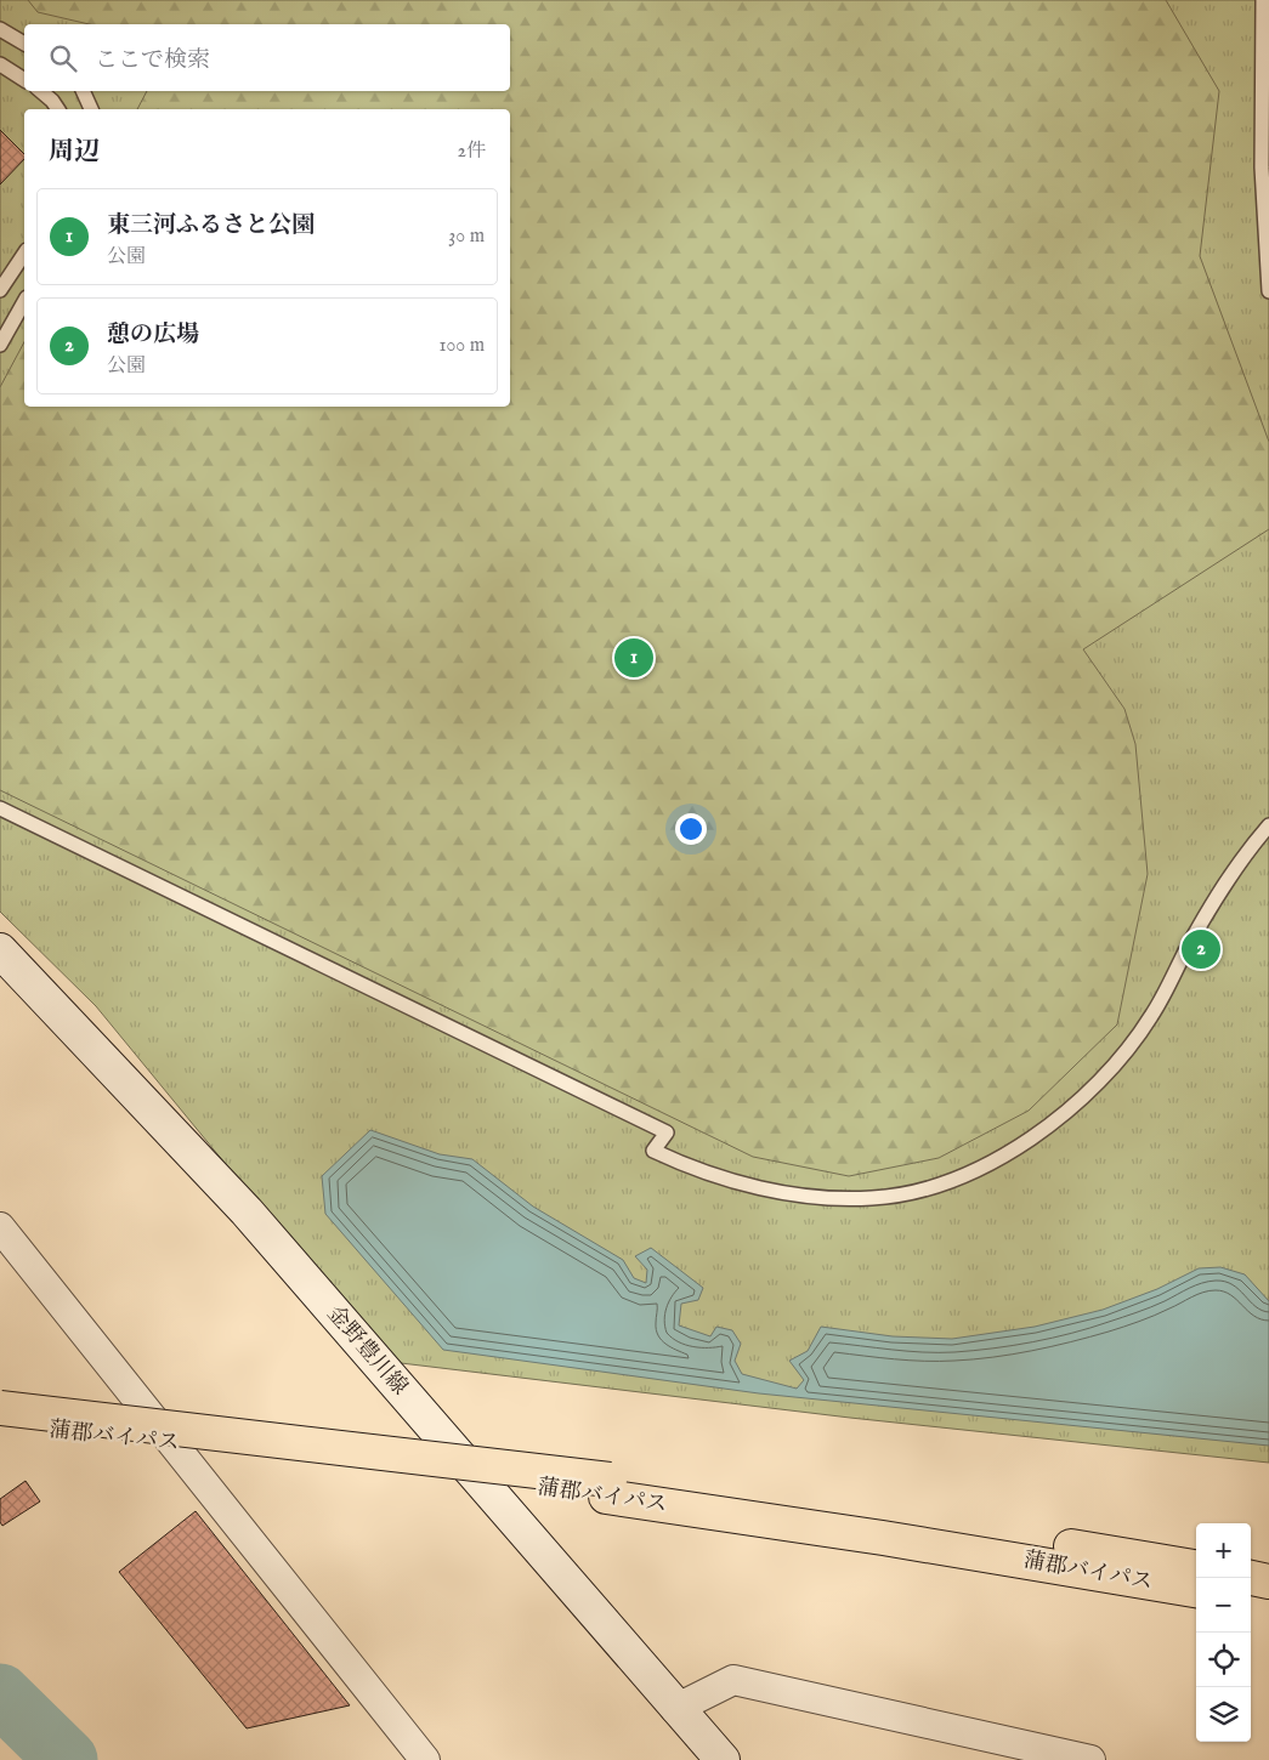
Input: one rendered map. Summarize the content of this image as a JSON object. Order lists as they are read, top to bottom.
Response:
{
  "streets": {
    "highway": ["蒲郡バイパス"],
    "main road": ["金野豊川線"]
  },
  "page": {
    "search": "ここで検索",
    "heading": ["周辺", "2件"],
    "list": [
      {
        "mark": "1",
        "name": "東三河ふるさと公園",
        "note": "公園",
        "value": "30 m"
      },
      {
        "mark": "2",
        "name": "憩の広場",
        "note": "公園",
        "value": "100 m"
      }
    ],
    "pins": ["1", "2"],
    "map_buttons": ["+", "−"]
  }
}
